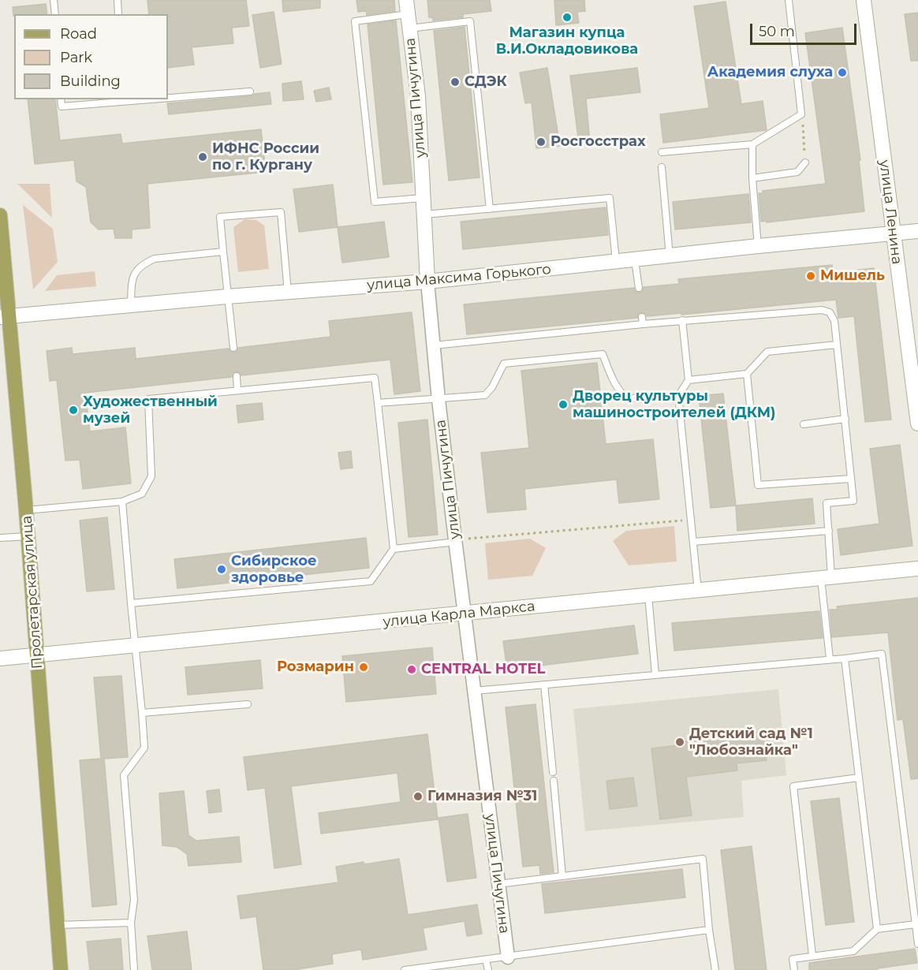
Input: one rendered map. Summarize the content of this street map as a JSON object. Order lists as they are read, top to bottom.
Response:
{
  "streets": {
    "main road": [
      "улица Пичугина",
      "улица Ленина",
      "улица Максима Горького",
      "Пролетарская улица",
      "улица Карла Маркса"
    ]
  },
  "crossings": [
    ["улица Пичугина", "улица Максима Горького"],
    ["улица Пичугина", "улица Карла Маркса"],
    ["улица Ленина", "улица Максима Горького"],
    ["улица Максима Горького", "Пролетарская улица"],
    ["Пролетарская улица", "улица Карла Маркса"]
  ],
  "places": [
    "Магазин купца В.И.Окладовикова",
    "Академия слуха",
    "СДЭК",
    "Росгосстрах",
    "ИФНС России по г. Кургану",
    "Мишель",
    "Дворец культуры машиностроителей (ДКМ)",
    "Художественный музей",
    "Сибирское здоровье",
    "Розмарин",
    "СENTRAL HOTEL",
    "Детский cад №1 \"Любознайка\"",
    "Гимназия №31"
  ],
  "legend": ["Road", "Park", "Building"],
  "scale_bar": "50 m"
}
